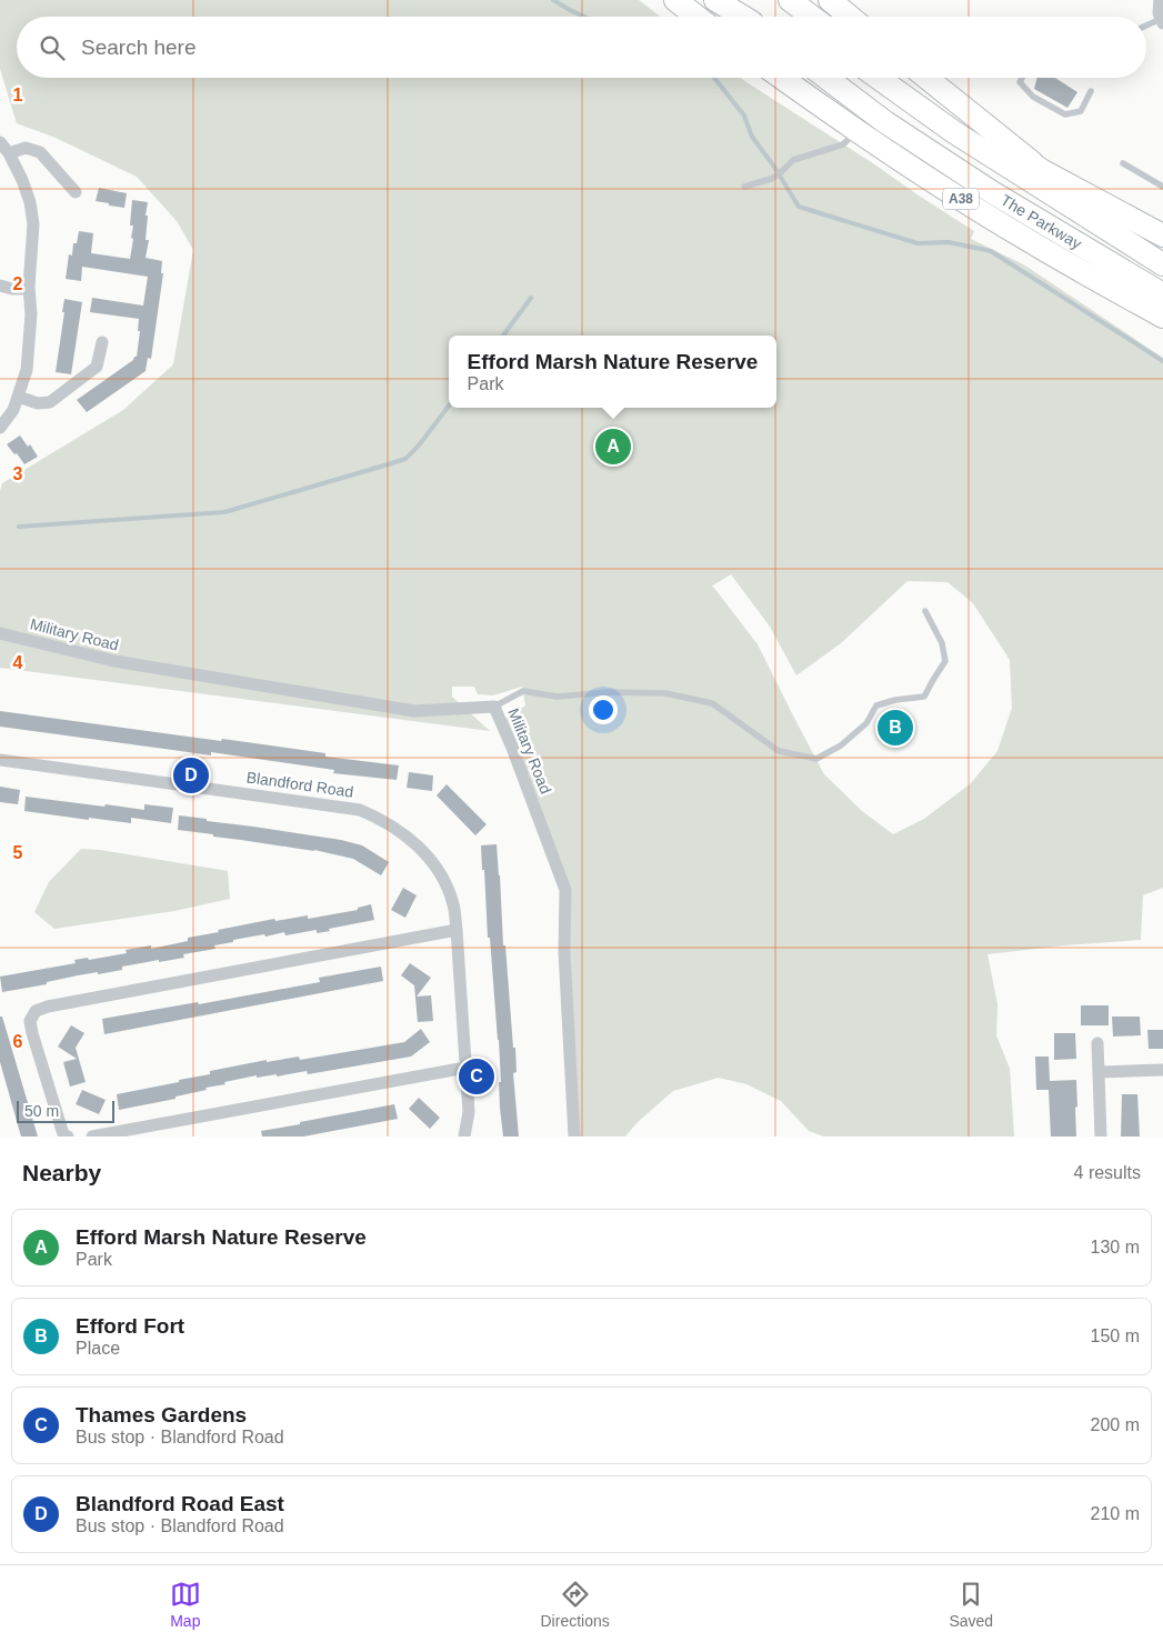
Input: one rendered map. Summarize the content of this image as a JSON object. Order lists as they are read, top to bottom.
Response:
{
  "streets": {
    "highway": ["A38", "The Parkway"],
    "street": ["Military Road", "Blandford Road"]
  },
  "scale_bar": "50 m",
  "page": {
    "search": "Search here",
    "popup": ["Efford Marsh Nature Reserve", "Park"],
    "pins": [
      "A",
      "B",
      "D",
      "C"
    ],
    "scale": "50 m",
    "heading": ["Nearby", "4 results"],
    "list": [
      {
        "mark": "A",
        "name": "Efford Marsh Nature Reserve",
        "note": "Park",
        "value": "130 m"
      },
      {
        "mark": "B",
        "name": "Efford Fort",
        "note": "Place",
        "value": "150 m"
      },
      {
        "mark": "C",
        "name": "Thames Gardens",
        "note": "Bus stop · Blandford Road",
        "value": "200 m"
      },
      {
        "mark": "D",
        "name": "Blandford Road East",
        "note": "Bus stop · Blandford Road",
        "value": "210 m"
      }
    ],
    "nav": ["Map", "Directions", "Saved"]
  },
  "grid": {
    "rows": [
      "1",
      "2",
      "3",
      "4",
      "5",
      "6"
    ]
  }
}
